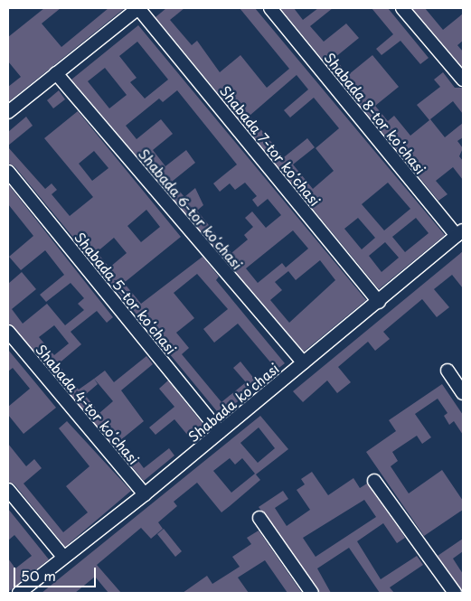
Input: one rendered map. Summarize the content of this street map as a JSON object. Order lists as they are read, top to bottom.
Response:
{
  "streets": {
    "street": [
      "Shabada 8-tor koʻchasi",
      "Shabada 7-tor koʻchasi",
      "Shabada 6-tor koʻchasi",
      "Shabada 5-tor koʻchasi",
      "Shabada koʻchasi",
      "Shabada 4-tor koʻchasi"
    ]
  },
  "crossings": [
    ["Shabada 8-tor koʻchasi", "Shabada koʻchasi"],
    ["Shabada 7-tor koʻchasi", "Shabada koʻchasi"],
    ["Shabada 6-tor koʻchasi", "Shabada koʻchasi"],
    ["Shabada 5-tor koʻchasi", "Shabada koʻchasi"],
    ["Shabada koʻchasi", "Shabada 4-tor koʻchasi"]
  ],
  "scale_bar": "50 m"
}
